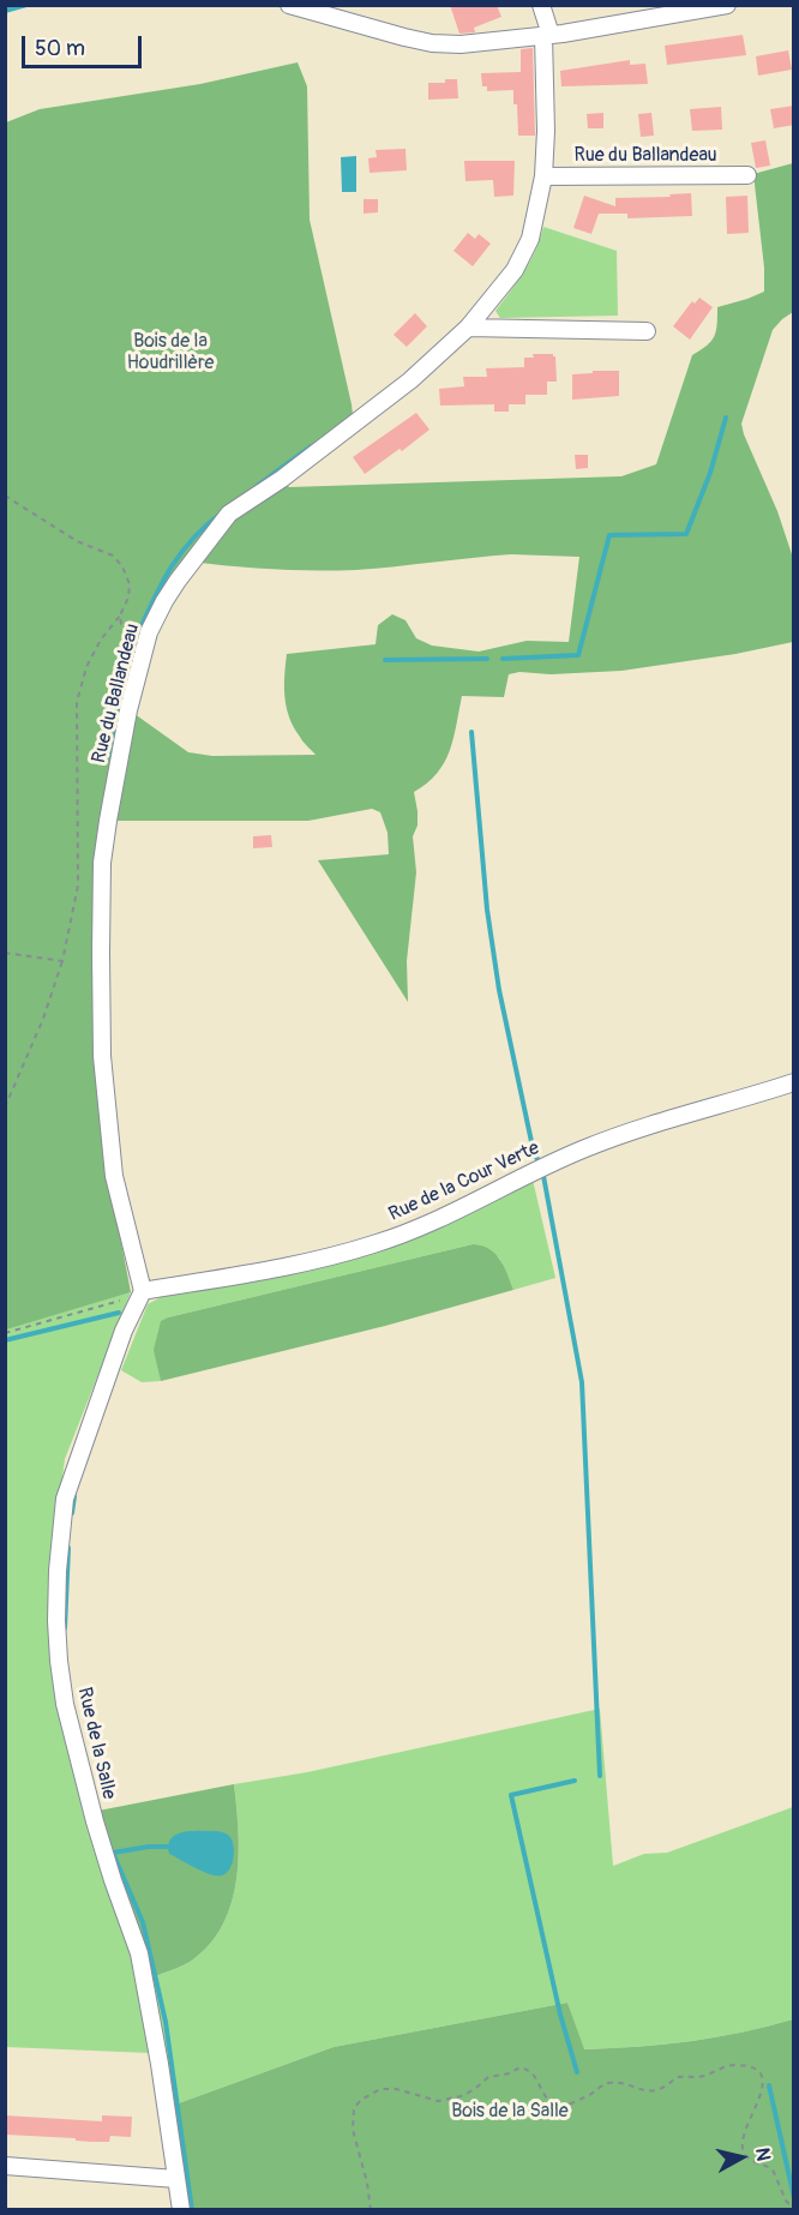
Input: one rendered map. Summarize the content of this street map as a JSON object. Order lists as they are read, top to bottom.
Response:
{
  "streets": {
    "street": ["Rue du Ballandeau", "Rue de la Cour Verte", "Rue de la Salle"]
  },
  "crossings": [
    ["Rue du Ballandeau", "Rue de la Cour Verte"],
    ["Rue du Ballandeau", "Rue de la Salle"],
    ["Rue de la Cour Verte", "Rue de la Salle"]
  ],
  "parks": ["Bois de la Houdrillère", "Bois de la Salle"],
  "scale_bar": "50 m",
  "north": "right"
}
